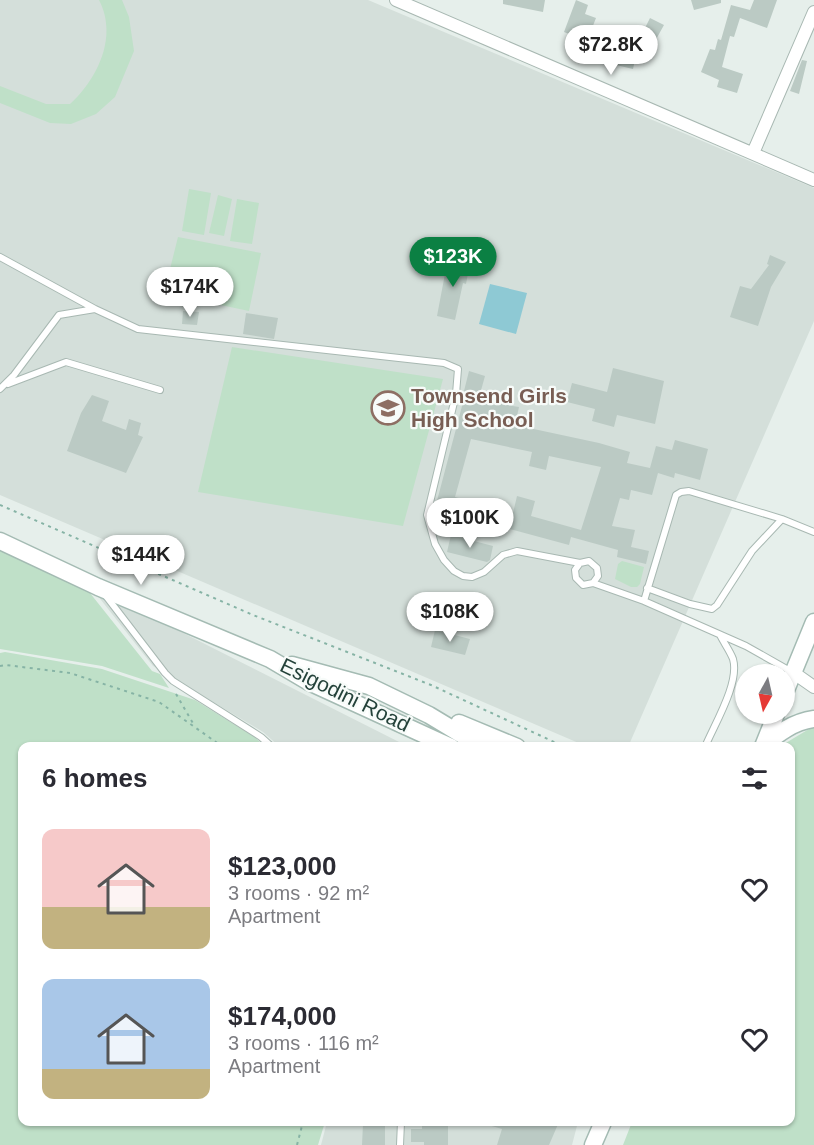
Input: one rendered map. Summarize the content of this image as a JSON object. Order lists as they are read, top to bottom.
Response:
{
  "streets": {
    "main road": ["Esigodini Road"]
  },
  "places": {
    "school or university": ["Townsend Girls High School"]
  },
  "north": "bottom",
  "page": {
    "price": [
      "$72.8K",
      "$123K",
      "$174K",
      "$100K",
      "$144K",
      "$108K"
    ],
    "heading": "6 homes",
    "list": [
      {
        "name": "$123,000",
        "note": "3 rooms · 92 m² · Apartment"
      },
      {
        "name": "$174,000",
        "note": "3 rooms · 116 m² · Apartment"
      }
    ]
  }
}
